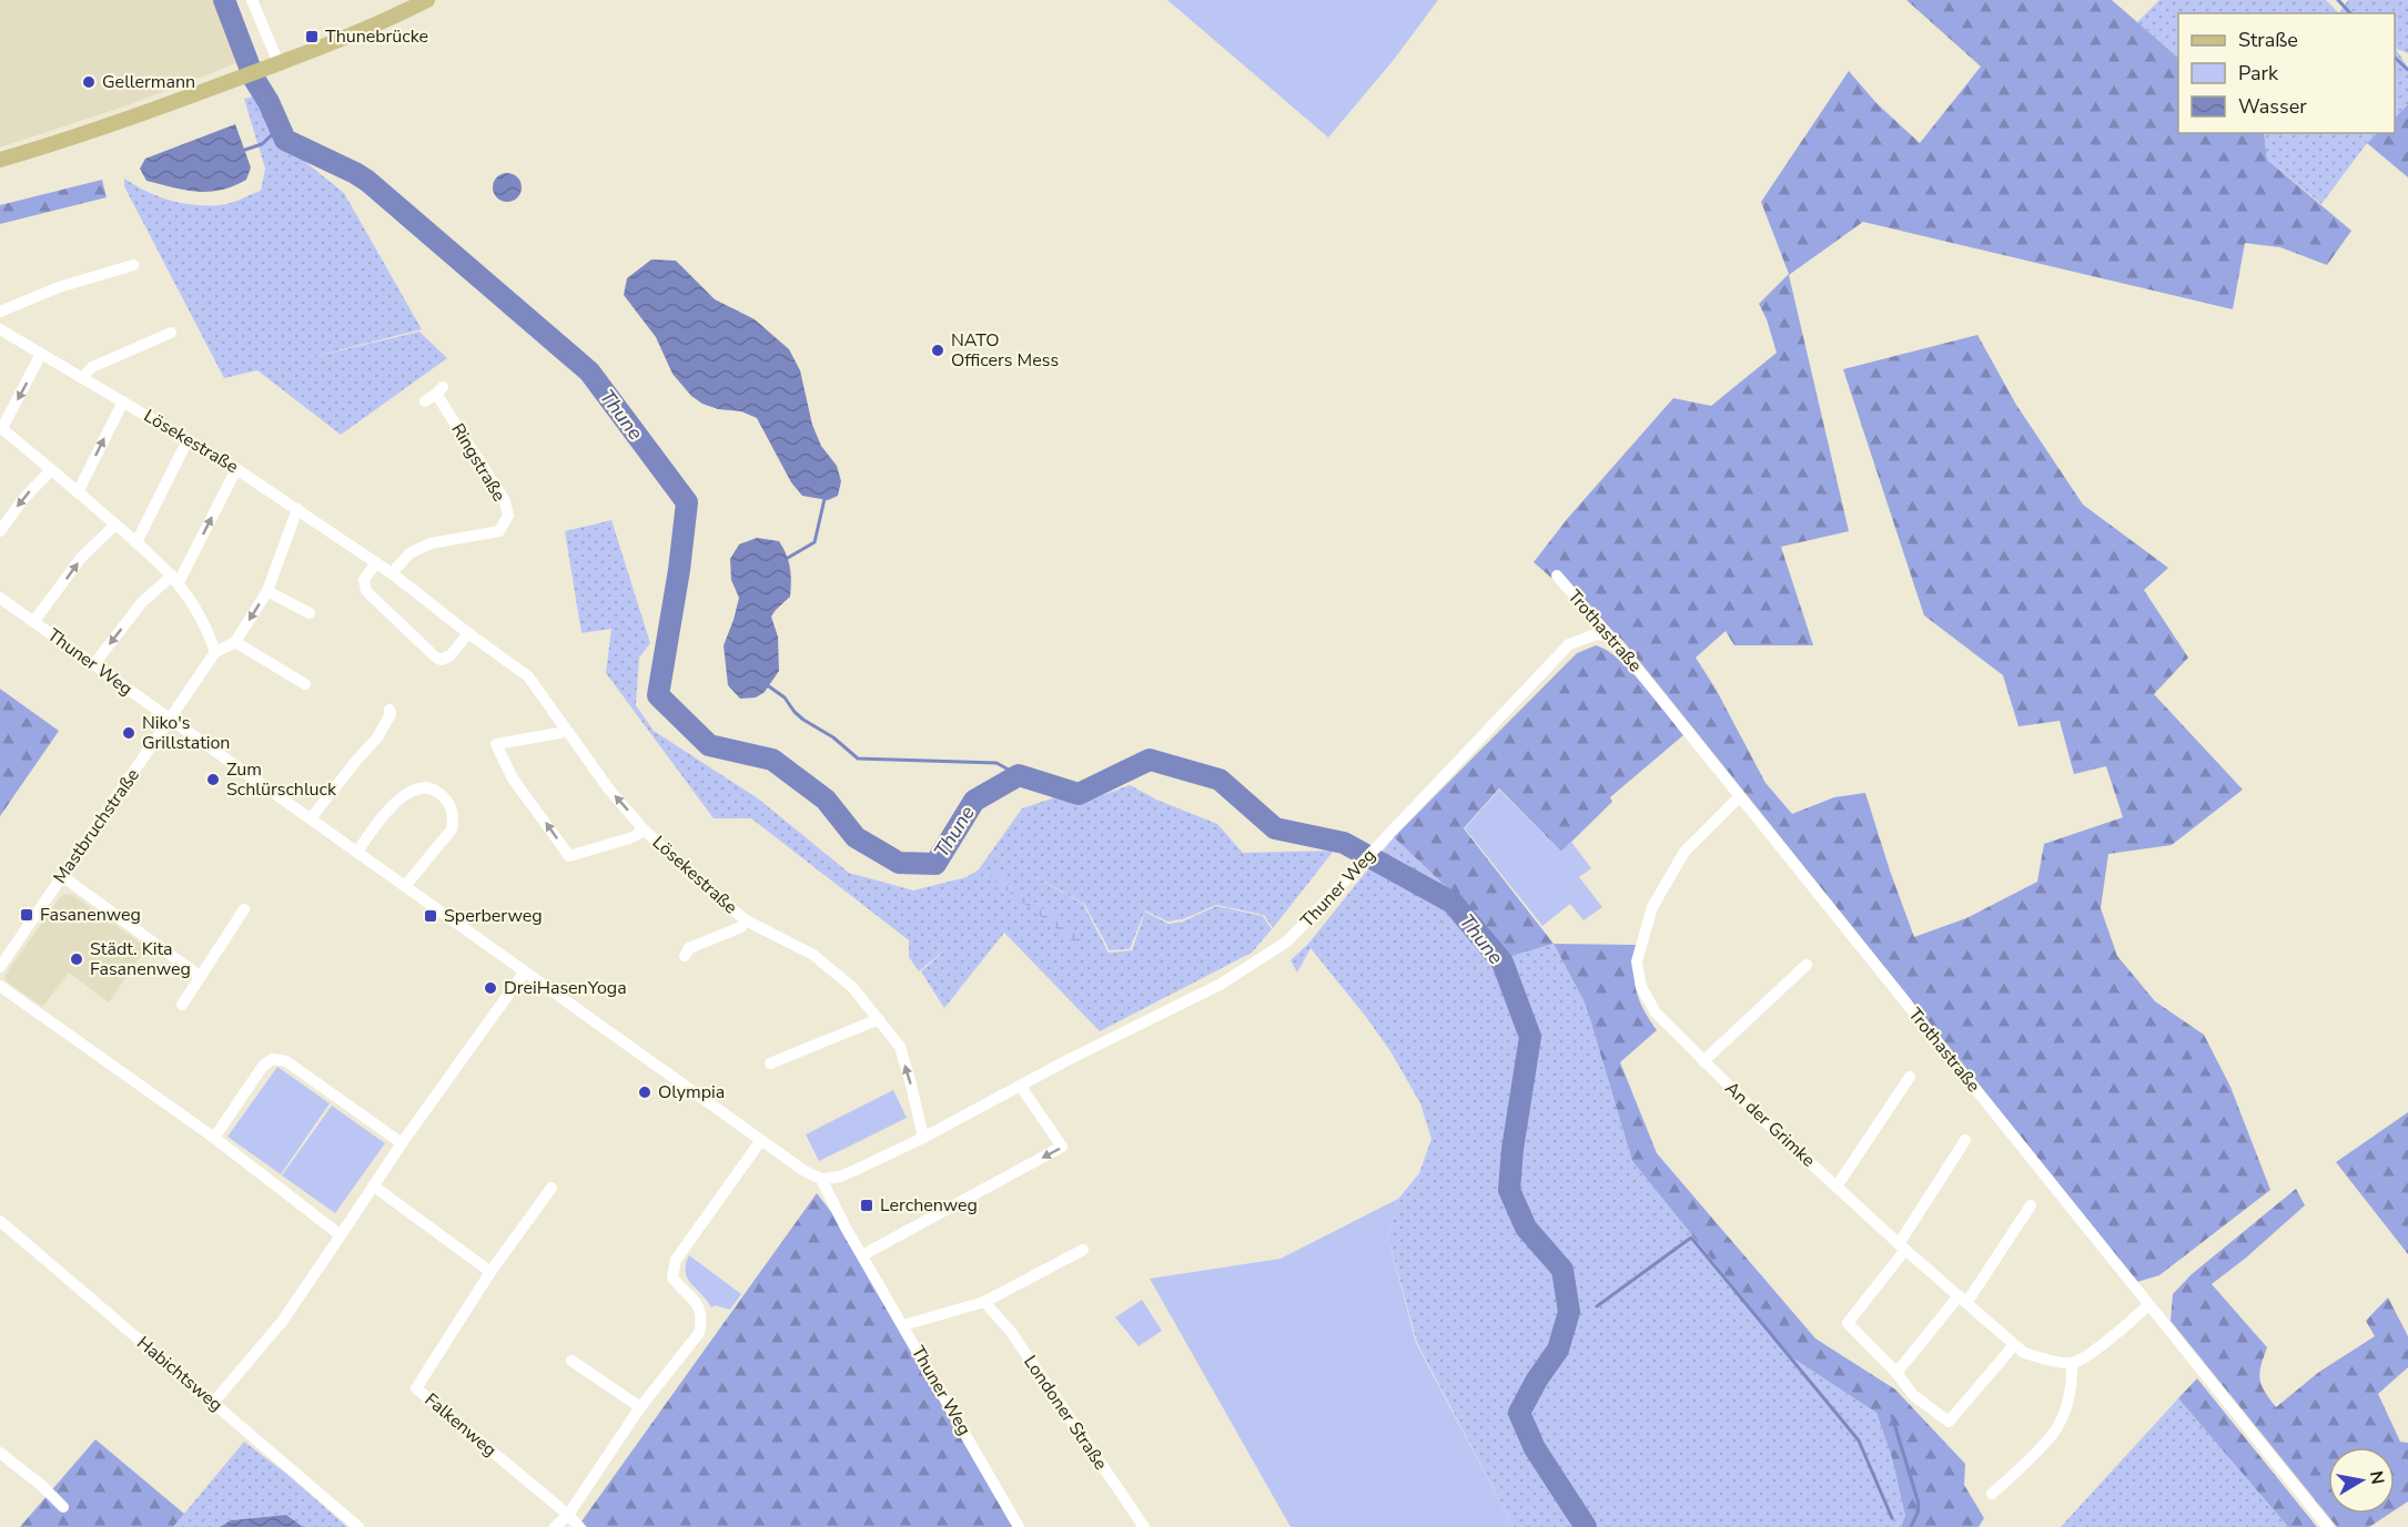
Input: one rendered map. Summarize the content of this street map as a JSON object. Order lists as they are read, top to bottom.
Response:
{
  "streets": {
    "street": [
      "Lösekestraße",
      "Ringstraße",
      "Trothastraße",
      "Thuner Weg",
      "Mastbruchstraße",
      "An der Grimke",
      "Habichtsweg",
      "Londoner Straße",
      "Falkenweg"
    ]
  },
  "crossings": [
    ["Lösekestraße", "Ringstraße"],
    ["Lösekestraße", "Thuner Weg"],
    ["Trothastraße", "Thuner Weg"],
    ["Trothastraße", "An der Grimke"],
    ["Thuner Weg", "Mastbruchstraße"]
  ],
  "water": ["Thune"],
  "places": {
    "transit": [
      "Thunebrücke",
      "Fasanenweg",
      "Sperberweg",
      "Lerchenweg"
    ],
    "other": [
      "Gellermann",
      "NATO Officers Mess",
      "Niko's Grillstation",
      "Zum Schlürschluck",
      "Städt. Kita Fasanenweg",
      "DreiHasenYoga",
      "Olympia"
    ]
  },
  "legend": ["Straße", "Park", "Wasser"],
  "north": "right"
}
